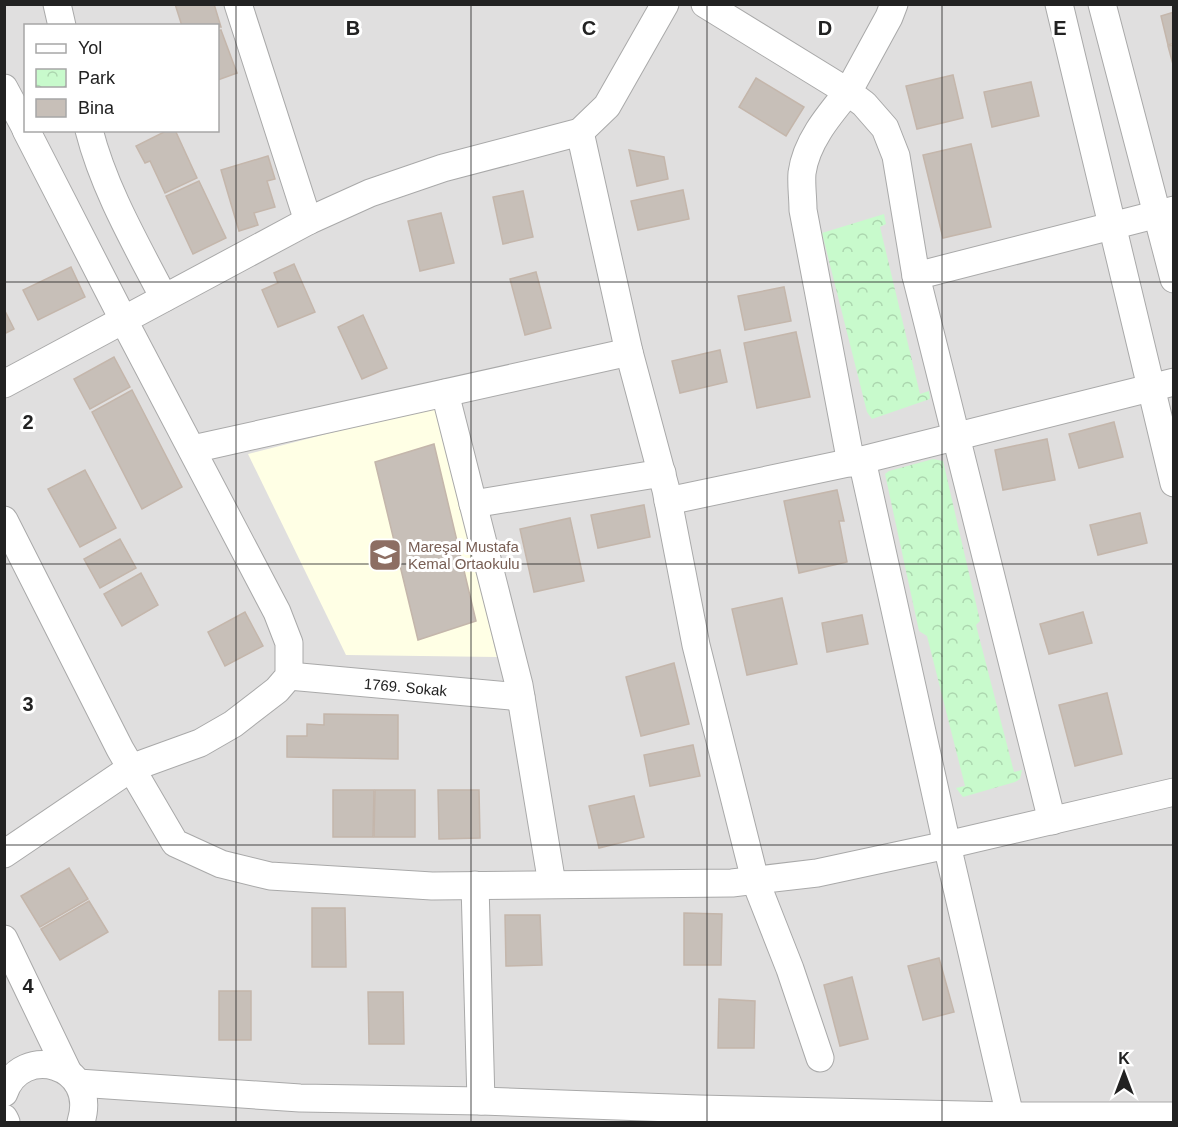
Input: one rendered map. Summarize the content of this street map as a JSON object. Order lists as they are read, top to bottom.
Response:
{
  "streets": {
    "street": ["1769. Sokak"]
  },
  "places": {
    "school or university": ["Mareşal Mustafa Kemal Ortaokulu"]
  },
  "legend": ["Yol", "Park", "Bina"],
  "north": "top",
  "grid": {
    "columns": [
      "B",
      "C",
      "D",
      "E"
    ],
    "rows": ["2", "3", "4"]
  }
}
